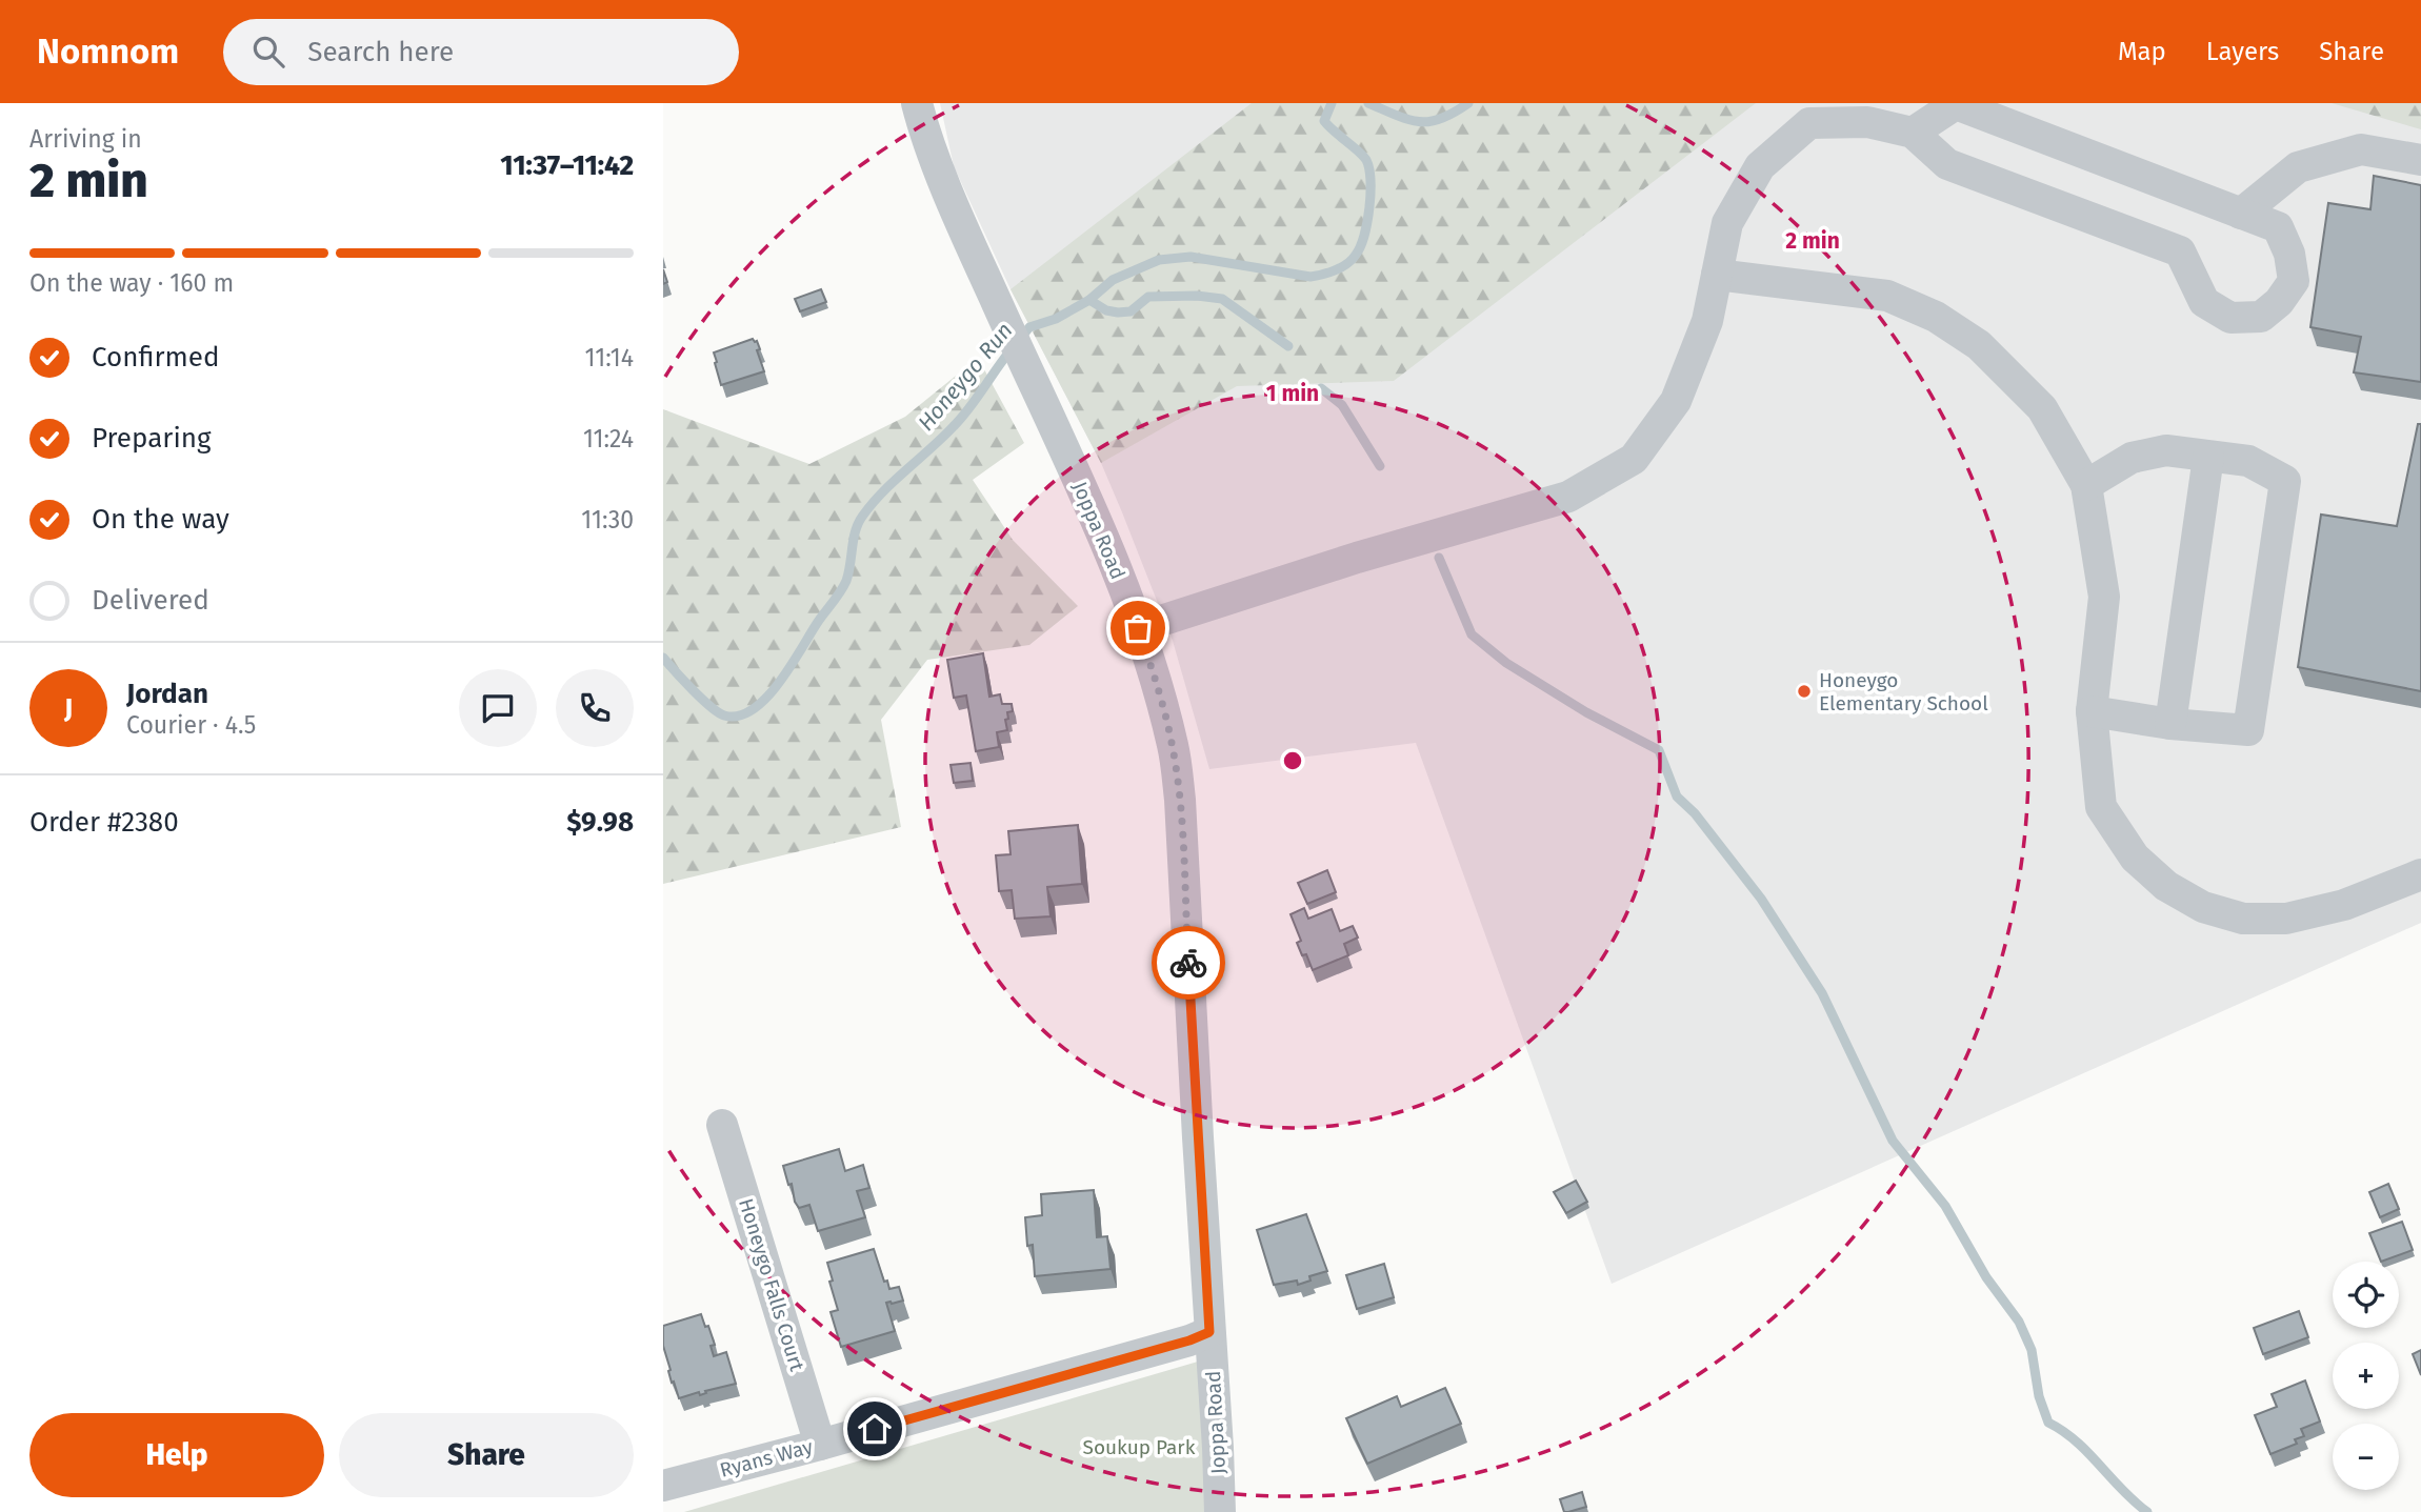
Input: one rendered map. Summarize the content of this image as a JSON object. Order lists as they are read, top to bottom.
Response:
{
  "streets": {
    "street": ["Joppa Road", "Honeygo Falls Court", "Ryans Way"]
  },
  "crossings": [
    ["Joppa Road", "Ryans Way"],
    ["Honeygo Falls Court", "Ryans Way"]
  ],
  "water": ["Honeygo Run"],
  "parks": ["Soukup Park"],
  "places": ["Honeygo Elementary School"],
  "page": {
    "header": "Nomnom",
    "search": "Search here",
    "nav": ["Map", "Layers", "Share"],
    "heading": ["2 min", "Arriving in", "11:37–11:42"],
    "panel": [
      "Jordan",
      "Courier · 4.5",
      "Order #2380",
      "$9.98"
    ],
    "bar": "On the way · 160 m",
    "list": [
      ["Confirmed", "11:14"],
      ["Preparing", "11:24"],
      ["On the way", "11:30"],
      "Delivered"
    ],
    "round": "J",
    "map_buttons": ["+", "−"],
    "buttons": ["Help", "Share"]
  },
  "rings": ["2 min", "1 min"]
}
